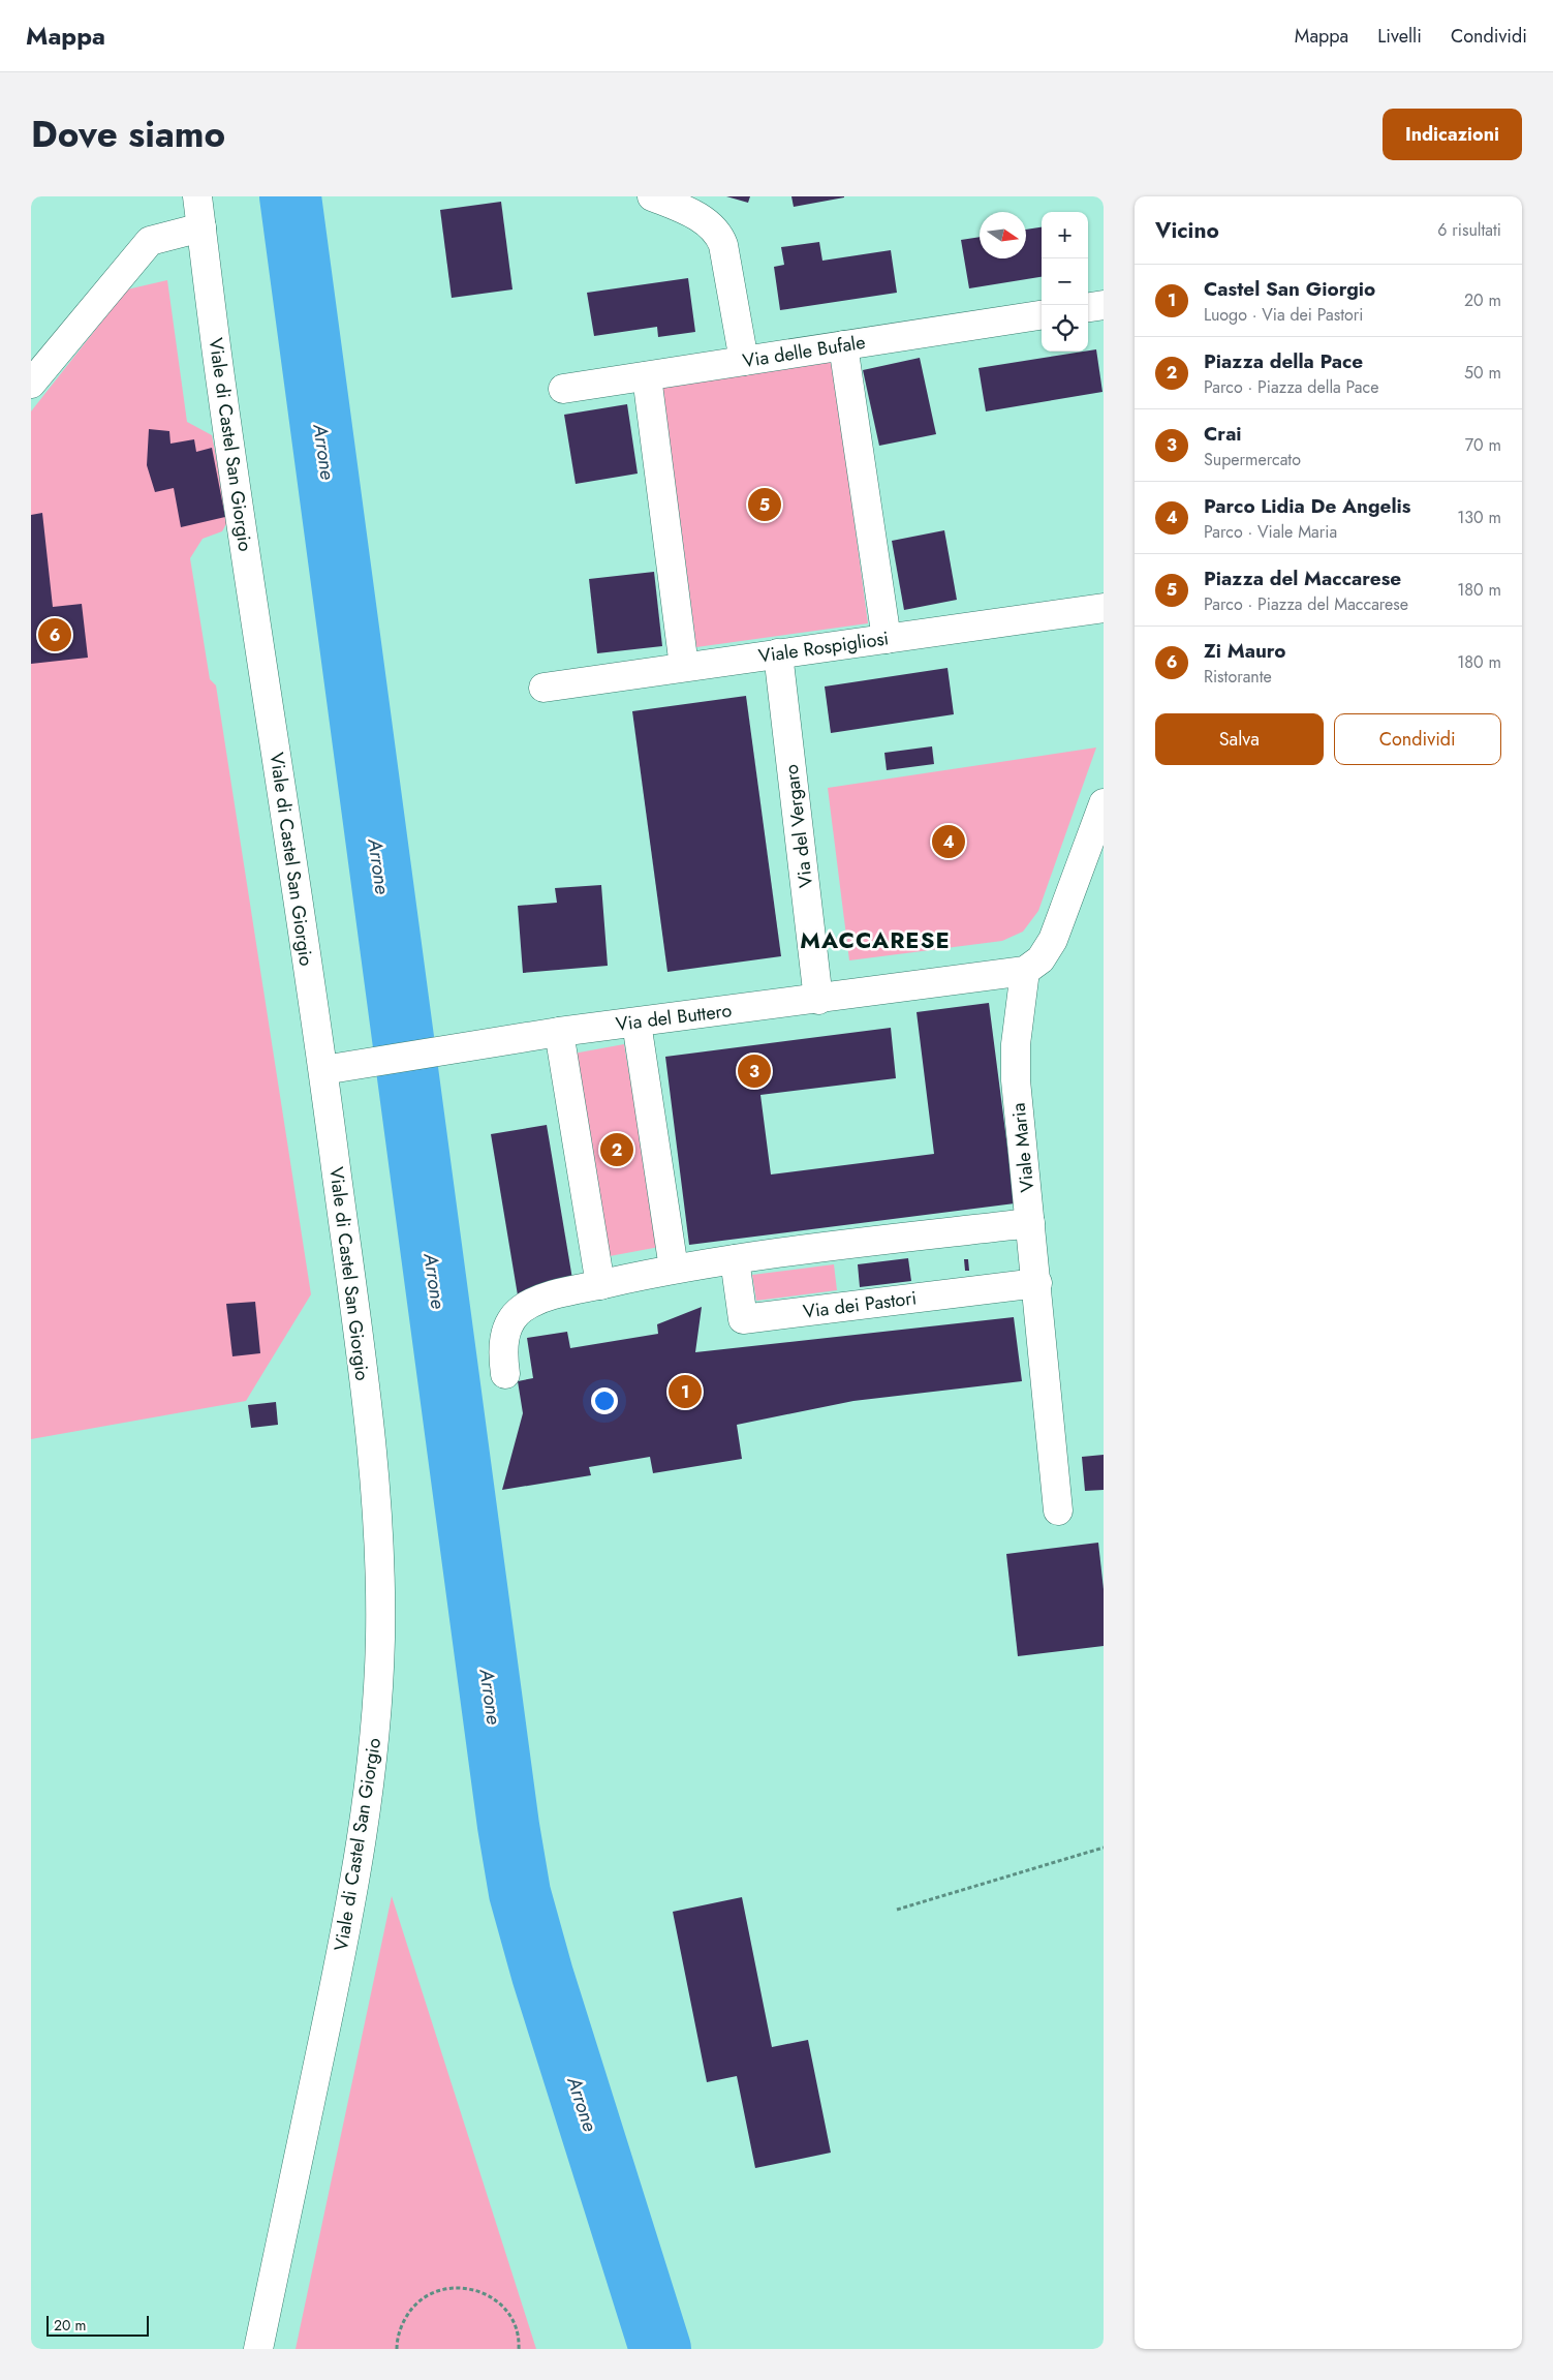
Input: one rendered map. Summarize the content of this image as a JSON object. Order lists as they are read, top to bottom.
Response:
{
  "streets": {
    "street": [
      "Via delle Bufale",
      "Viale di Castel San Giorgio",
      "Viale Rospigliosi",
      "Via del Vergaro",
      "Via del Buttero",
      "Viale Maria",
      "Via dei Pastori"
    ]
  },
  "crossings": [
    ["Viale di Castel San Giorgio", "Via del Buttero"],
    ["Viale Rospigliosi", "Via del Vergaro"],
    ["Via del Vergaro", "Via del Buttero"],
    ["Via del Buttero", "Viale Maria"],
    ["Viale Maria", "Via dei Pastori"]
  ],
  "districts": ["MACCARESE"],
  "water": ["Arrone"],
  "scale_bar": "20 m",
  "north": "right",
  "page": {
    "header": "Mappa",
    "nav": ["Mappa", "Livelli", "Condividi"],
    "title": "Dove siamo",
    "buttons": [
      "Indicazioni",
      ["Salva", "Condividi"]
    ],
    "heading": ["Vicino", "6 risultati"],
    "map_buttons": ["+", "−"],
    "list": [
      {
        "mark": "1",
        "name": "Castel San Giorgio",
        "note": "Luogo · Via dei Pastori",
        "value": "20 m"
      },
      {
        "mark": "2",
        "name": "Piazza della Pace",
        "note": "Parco · Piazza della Pace",
        "value": "50 m"
      },
      {
        "mark": "3",
        "name": "Crai",
        "note": "Supermercato",
        "value": "70 m"
      },
      {
        "mark": "4",
        "name": "Parco Lidia De Angelis",
        "note": "Parco · Viale Maria",
        "value": "130 m"
      },
      {
        "mark": "5",
        "name": "Piazza del Maccarese",
        "note": "Parco · Piazza del Maccarese",
        "value": "180 m"
      },
      {
        "mark": "6",
        "name": "Zi Mauro",
        "note": "Ristorante",
        "value": "180 m"
      }
    ],
    "pins": [
      "5",
      "6",
      "4",
      "3",
      "2",
      "1"
    ],
    "scale": "20 m"
  }
}
